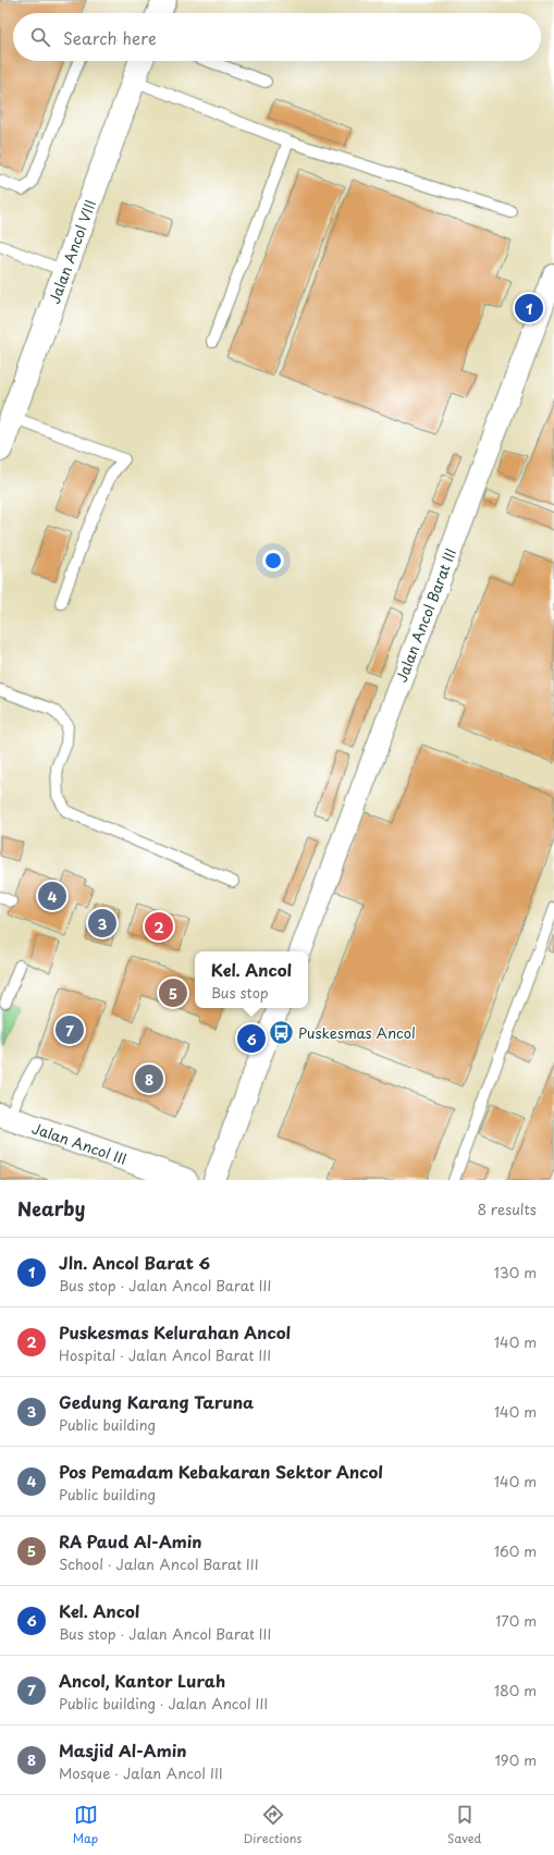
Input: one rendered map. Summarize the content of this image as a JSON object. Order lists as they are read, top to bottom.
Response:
{
  "streets": {
    "street": ["Jalan Ancol VIII", "Jalan Ancol Barat III", "Jalan Ancol III"]
  },
  "places": {
    "bus stop": ["Puskesmas Ancol"]
  },
  "page": {
    "search": "Search here",
    "pins": [
      "1",
      "4",
      "3",
      "2",
      "5",
      "7",
      "6",
      "8"
    ],
    "popup": ["Kel. Ancol", "Bus stop"],
    "heading": ["Nearby", "8 results"],
    "list": [
      {
        "mark": "1",
        "name": "Jln. Ancol Barat 6",
        "note": "Bus stop · Jalan Ancol Barat III",
        "value": "130 m"
      },
      {
        "mark": "2",
        "name": "Puskesmas Kelurahan Ancol",
        "note": "Hospital · Jalan Ancol Barat III",
        "value": "140 m"
      },
      {
        "mark": "3",
        "name": "Gedung Karang Taruna",
        "note": "Public building",
        "value": "140 m"
      },
      {
        "mark": "4",
        "name": "Pos Pemadam Kebakaran Sektor Ancol",
        "note": "Public building",
        "value": "140 m"
      },
      {
        "mark": "5",
        "name": "RA Paud Al-Amin",
        "note": "School · Jalan Ancol Barat III",
        "value": "160 m"
      },
      {
        "mark": "6",
        "name": "Kel. Ancol",
        "note": "Bus stop · Jalan Ancol Barat III",
        "value": "170 m"
      },
      {
        "mark": "7",
        "name": "Ancol, Kantor Lurah",
        "note": "Public building · Jalan Ancol III",
        "value": "180 m"
      },
      {
        "mark": "8",
        "name": "Masjid Al-Amin",
        "note": "Mosque · Jalan Ancol III",
        "value": "190 m"
      }
    ],
    "nav": ["Map", "Directions", "Saved"]
  }
}
